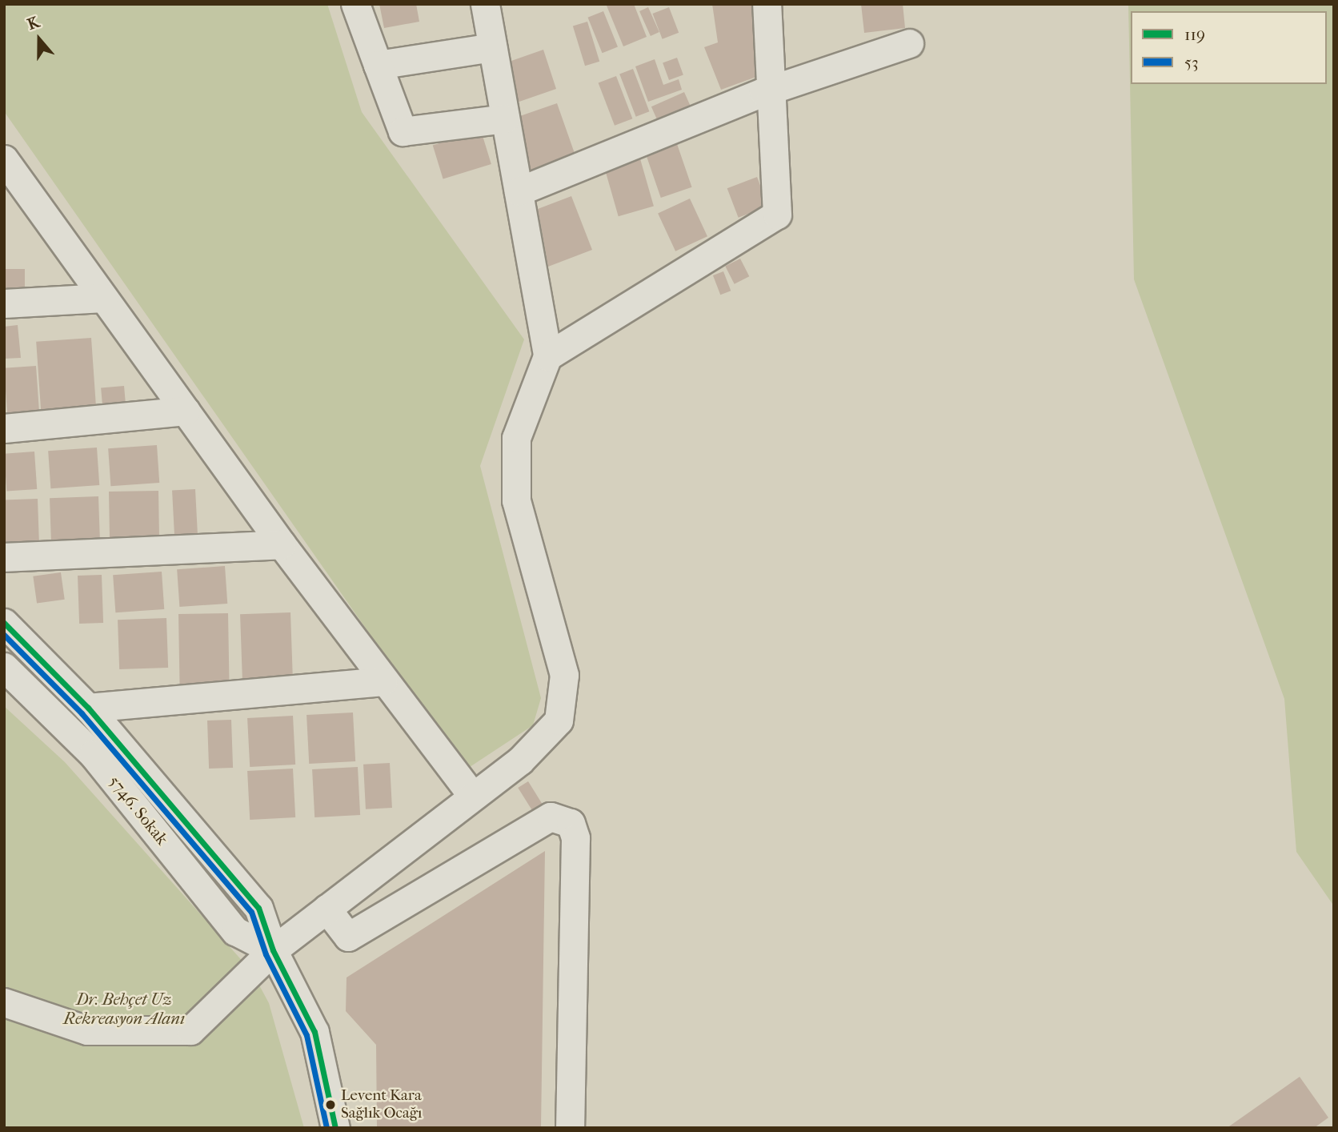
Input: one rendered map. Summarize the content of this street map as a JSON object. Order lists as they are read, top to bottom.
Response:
{
  "streets": {
    "street": ["5746. Sokak"]
  },
  "parks": ["Dr. Behçet Uz Rekreasyon Alanı"],
  "places": ["Levent Kara Sağlık Ocağı"],
  "lines": ["transit line 119", "transit line 53"],
  "legend": ["119", "53"],
  "north": "top"
}
